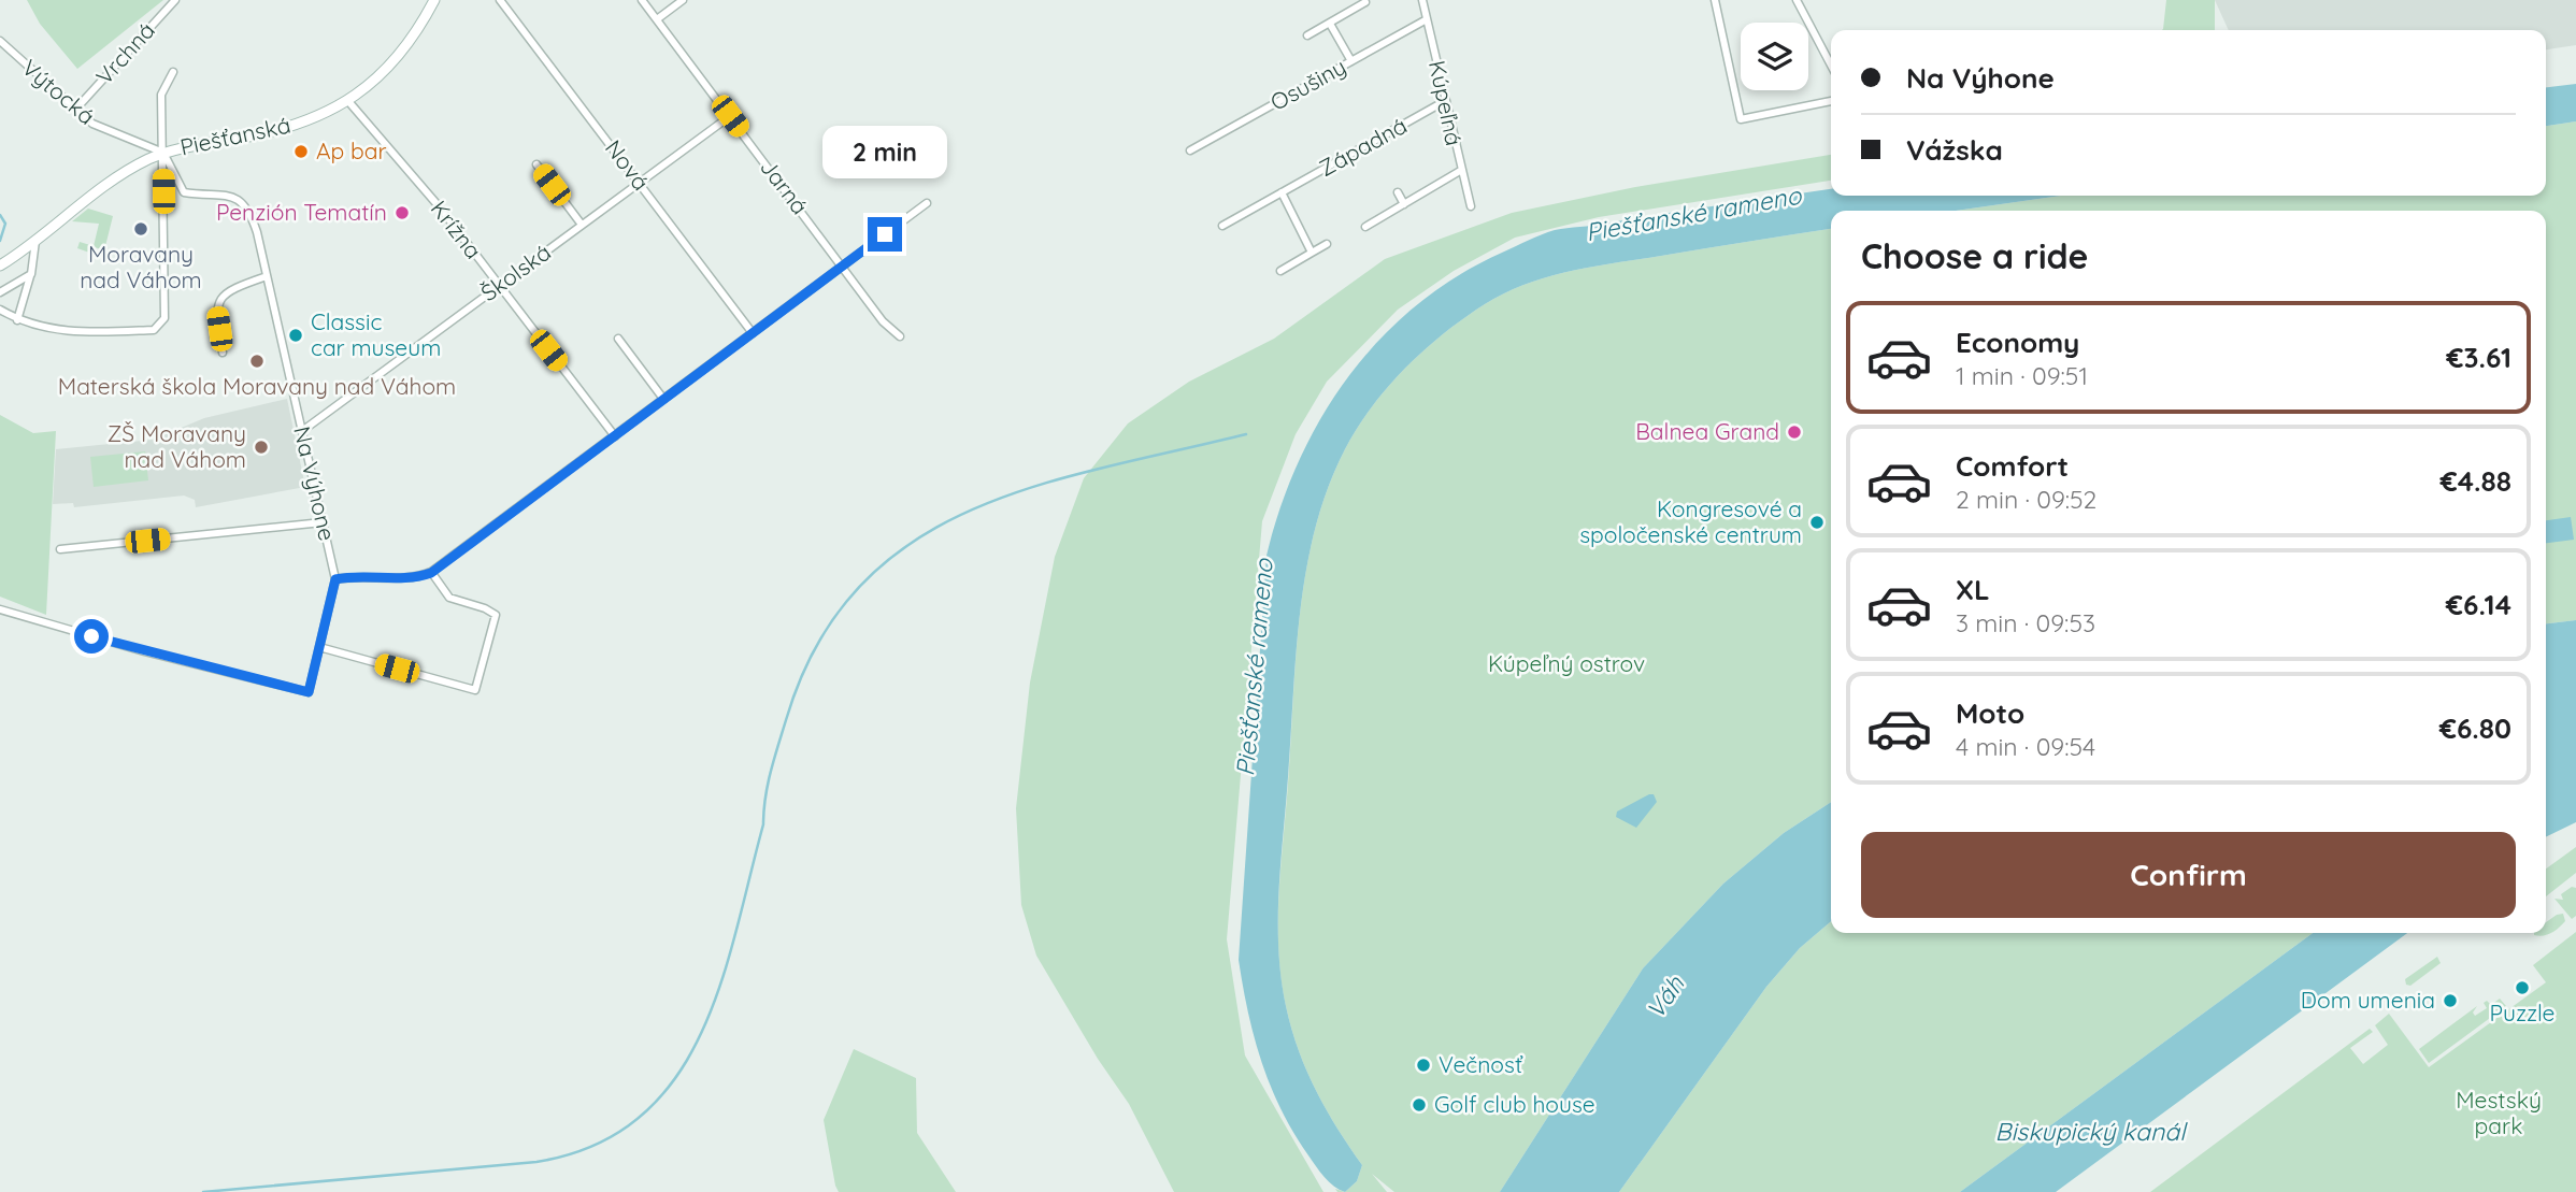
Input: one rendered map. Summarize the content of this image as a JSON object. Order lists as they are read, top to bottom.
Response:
{
  "streets": {
    "main road": ["Piešťanská"],
    "street": [
      "Vrchná",
      "Osušiny",
      "Výtocká",
      "Kúpeľná",
      "Západná",
      "Nová",
      "Jarná",
      "Krížna",
      "Školská",
      "Na Výhone"
    ]
  },
  "crossings": [
    ["Vrchná", "Výtocká"],
    ["Osušiny", "Kúpeľná"],
    ["Výtocká", "Piešťanská"],
    ["Výtocká", "Na Výhone"],
    ["Kúpeľná", "Západná"],
    ["Piešťanská", "Krížna"],
    ["Piešťanská", "Na Výhone"],
    ["Nová", "Školská"],
    ["Jarná", "Školská"],
    ["Krížna", "Školská"],
    ["Školská", "Na Výhone"]
  ],
  "water": ["Piešťanské rameno", "Váh", "Biskupický kanál"],
  "parks": ["Kúpeľný ostrov", "Mestský park"],
  "places": [
    "Ap bar",
    "Penzión Tematín",
    "Moravany nad Váhom",
    "Classic car museum",
    "Materská škola Moravany nad Váhom",
    "Balnea Grand",
    "ZŠ Moravany nad Váhom",
    "Kongresové a spoločenské centrum",
    "Puzzle",
    "Dom umenia",
    "Večnosť",
    "Golf club house"
  ],
  "page": {
    "banner": ["Na Výhone", "Vážska"],
    "bubble": "2 min",
    "heading": "Choose a ride",
    "list": [
      {
        "name": "Economy",
        "note": "1 min · 09:51",
        "value": "€3.61"
      },
      {
        "name": "Comfort",
        "note": "2 min · 09:52",
        "value": "€4.88"
      },
      {
        "name": "XL",
        "note": "3 min · 09:53",
        "value": "€6.14"
      },
      {
        "name": "Moto",
        "note": "4 min · 09:54",
        "value": "€6.80"
      }
    ],
    "buttons": "Confirm"
  }
}
